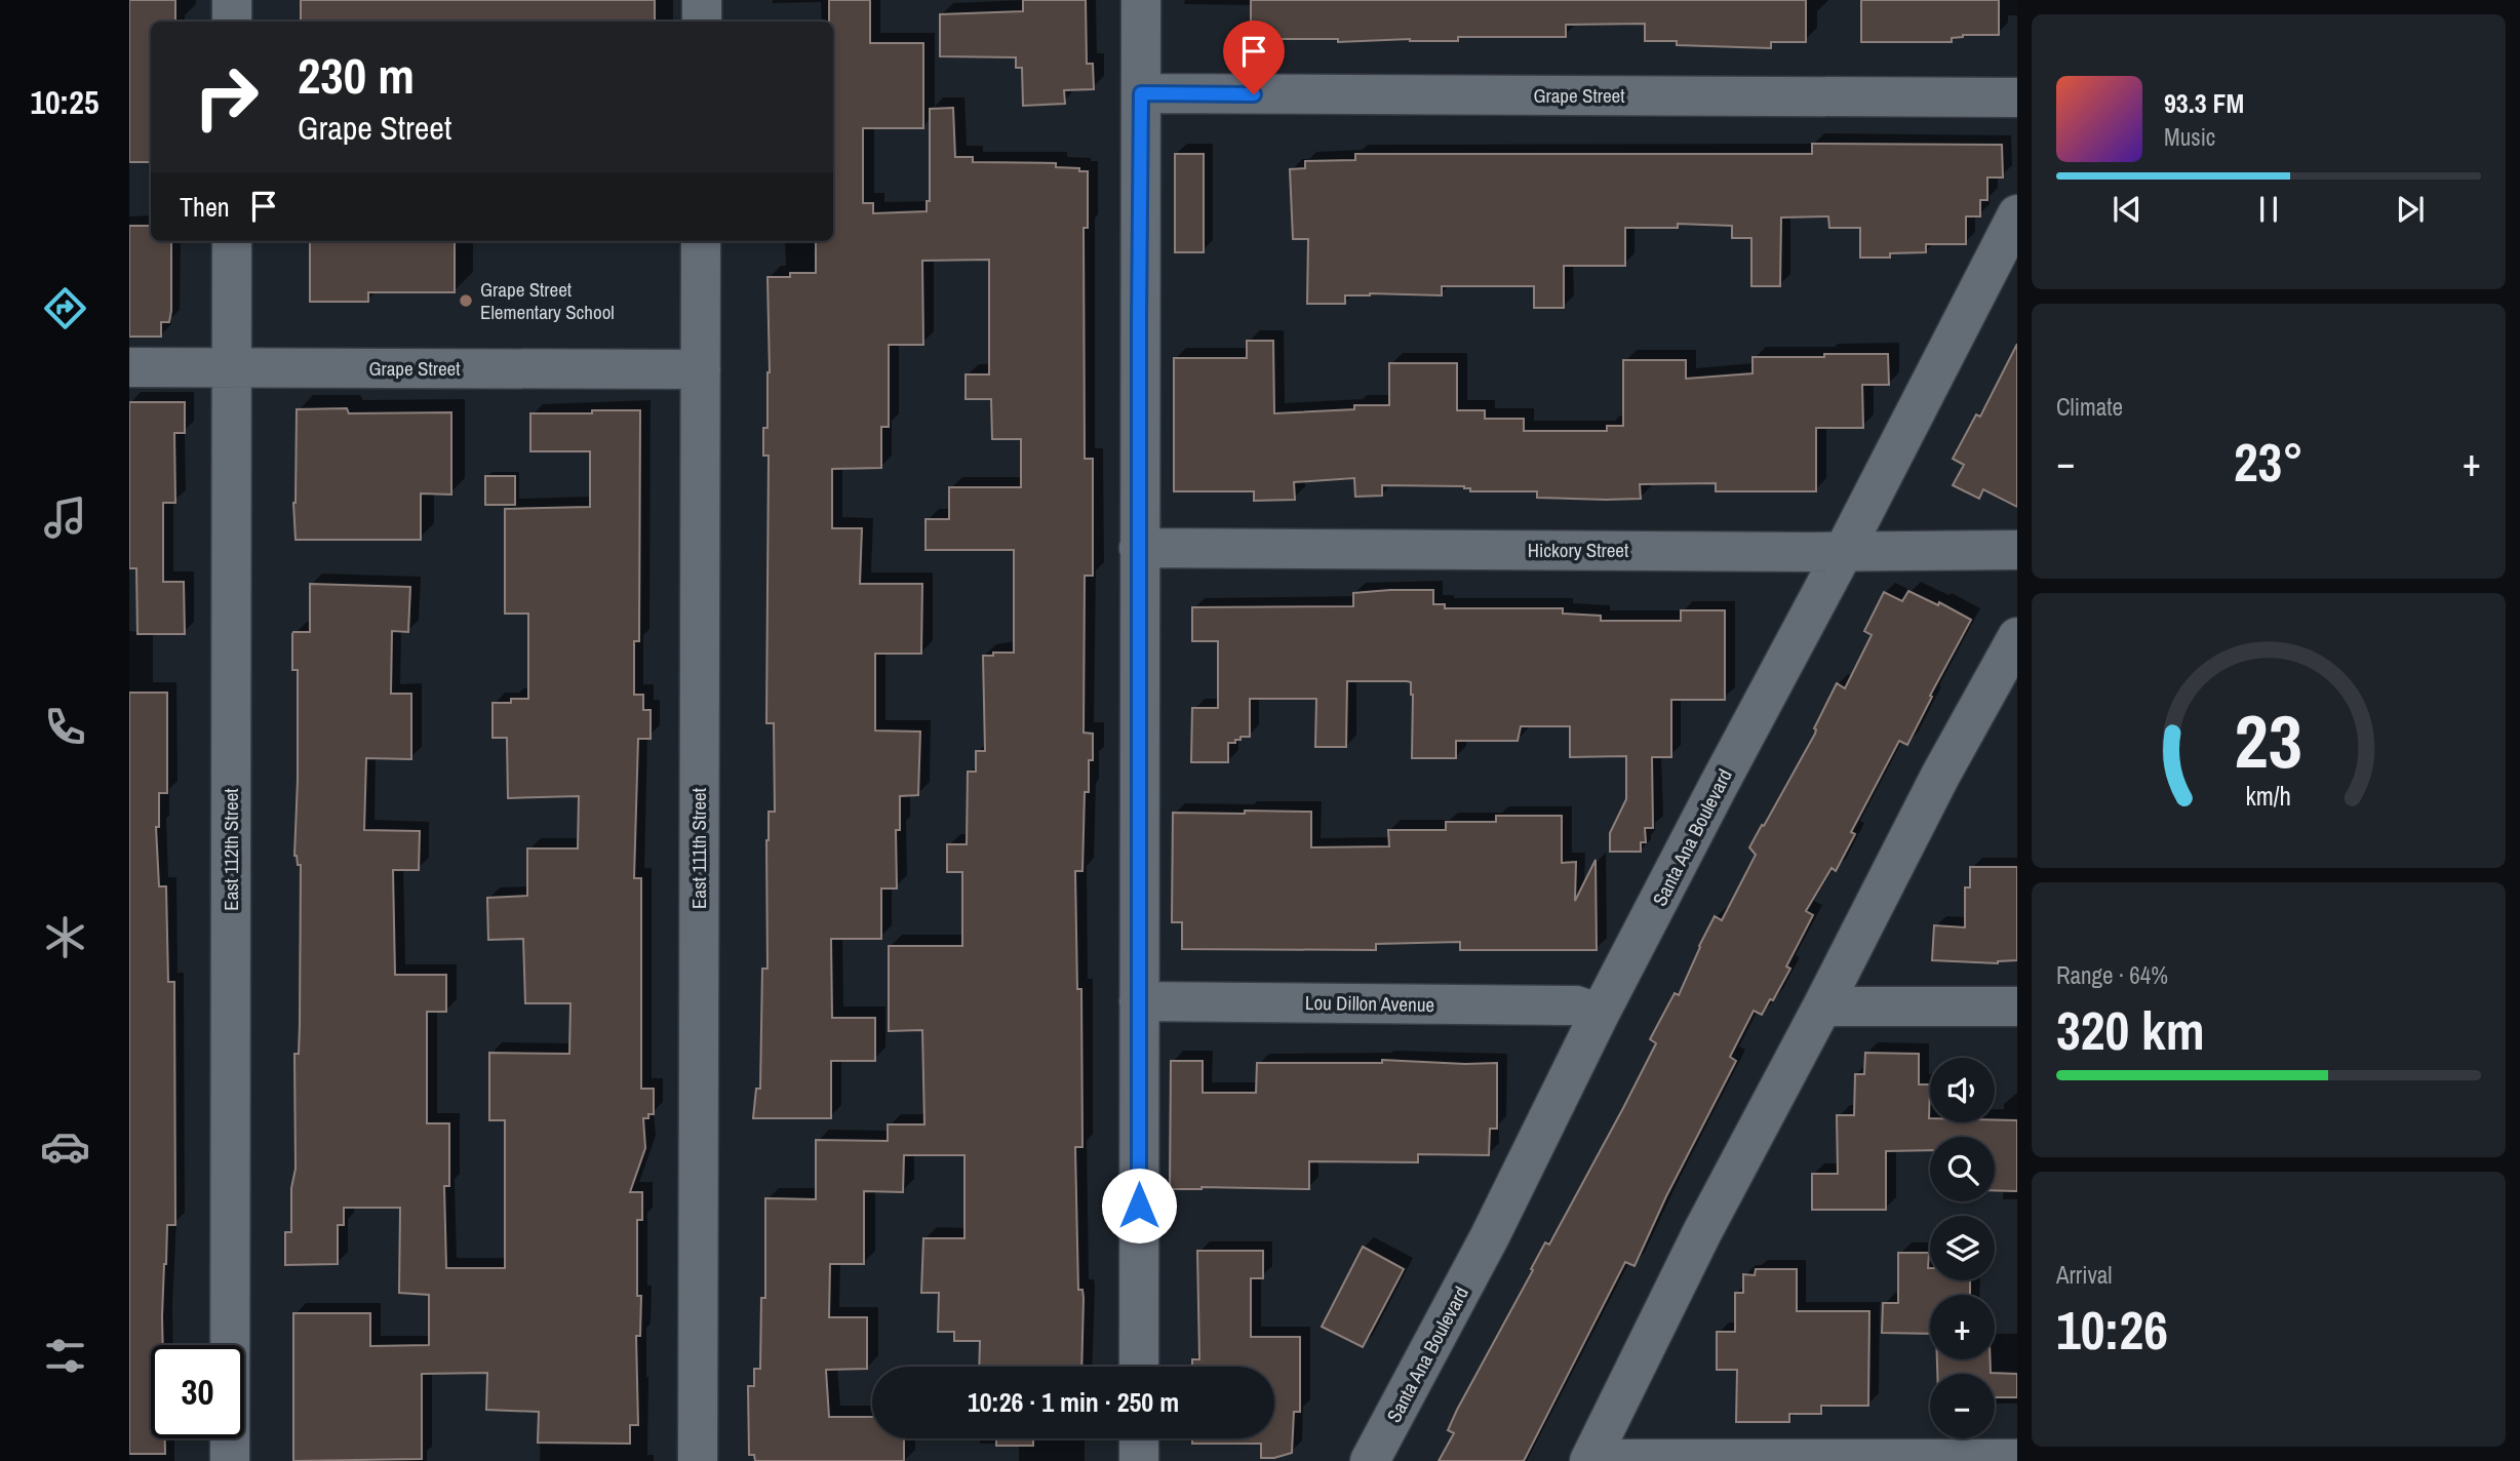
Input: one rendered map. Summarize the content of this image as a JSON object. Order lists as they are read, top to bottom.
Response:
{
  "streets": {
    "street": [
      "Grape Street",
      "Hickory Street",
      "Santa Ana Boulevard",
      "East 111th Street",
      "East 112th Street",
      "Lou Dillon Avenue"
    ]
  },
  "crossings": [
    ["Grape Street", "East 111th Street"],
    ["Grape Street", "East 112th Street"],
    ["Hickory Street", "Santa Ana Boulevard"],
    ["Santa Ana Boulevard", "Lou Dillon Avenue"]
  ],
  "places": ["Grape Street Elementary School"],
  "page": {
    "tabs": "10:25",
    "turn": ["230 m", "Grape Street"],
    "song": ["93.3 FM", "Music"],
    "then": "Then",
    "tile": [
      "Climate",
      ["Range · 64%", "320 km"],
      ["Arrival", "10:26"]
    ],
    "heat": ["−", "23°", "+"],
    "map_buttons": ["+", "−"],
    "limit": "30",
    "trip": "10:26 · 1 min · 250 m",
    "gauge": ["23", "km/h"]
  }
}
